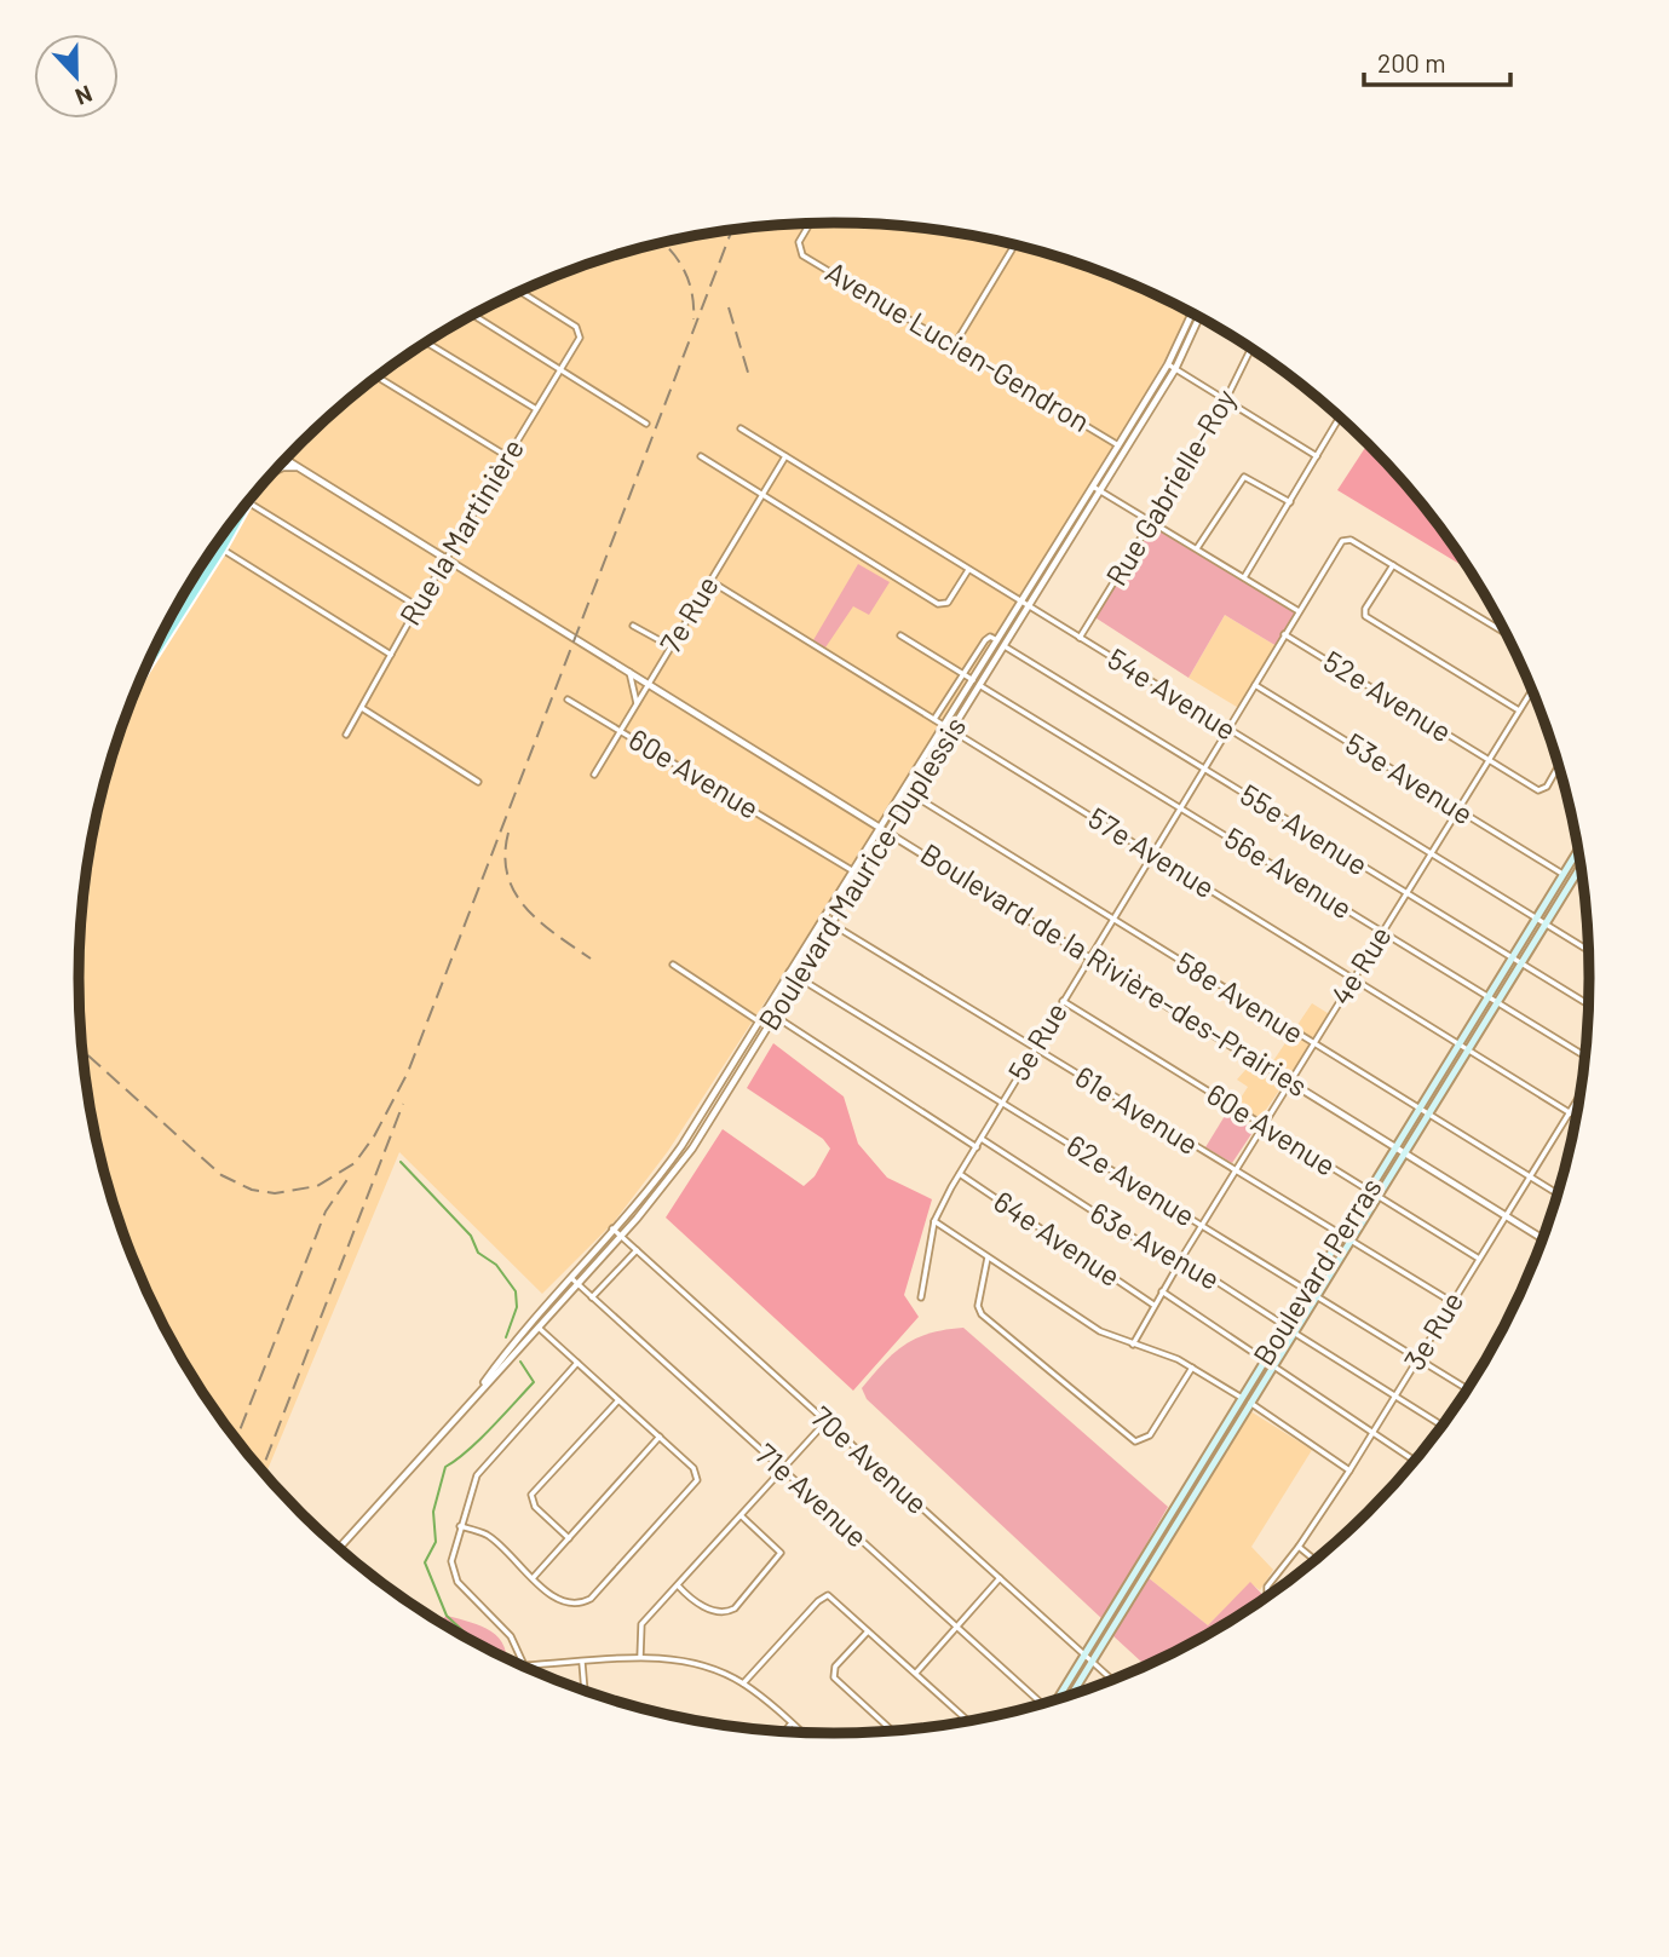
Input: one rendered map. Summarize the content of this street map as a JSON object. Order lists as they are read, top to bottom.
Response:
{
  "streets": {
    "main road": ["Boulevard Perras"],
    "street": [
      "Avenue Lucien-Gendron",
      "Rue Gabrielle-Roy",
      "Rue la Martinière",
      "7e Rue",
      "54e Avenue",
      "52e Avenue",
      "60e Avenue",
      "53e Avenue",
      "55e Avenue",
      "57e Avenue",
      "Boulevard Maurice-Duplessis",
      "56e Avenue",
      "4e Rue",
      "Boulevard de la Rivière-des-Prairies",
      "58e Avenue",
      "5e Rue",
      "61e Avenue",
      "62e Avenue",
      "64e Avenue",
      "63e Avenue",
      "3e Rue",
      "70e Avenue",
      "71e Avenue"
    ]
  },
  "crossings": [
    ["Avenue Lucien-Gendron", "Boulevard Maurice-Duplessis"],
    ["Rue Gabrielle-Roy", "54e Avenue"],
    ["Rue la Martinière", "Boulevard de la Rivière-des-Prairies"],
    ["7e Rue", "54e Avenue"],
    ["7e Rue", "60e Avenue"],
    ["7e Rue", "57e Avenue"],
    ["7e Rue", "Boulevard de la Rivière-des-Prairies"],
    ["54e Avenue", "Boulevard Maurice-Duplessis"],
    ["54e Avenue", "4e Rue"],
    ["54e Avenue", "5e Rue"],
    ["54e Avenue", "Boulevard Perras"],
    ["52e Avenue", "4e Rue"],
    ["52e Avenue", "5e Rue"],
    ["60e Avenue", "Boulevard Maurice-Duplessis"],
    ["60e Avenue", "4e Rue"],
    ["60e Avenue", "5e Rue"],
    ["60e Avenue", "Boulevard Perras"],
    ["60e Avenue", "3e Rue"],
    ["53e Avenue", "4e Rue"],
    ["53e Avenue", "5e Rue"],
    ["53e Avenue", "Boulevard Perras"],
    ["55e Avenue", "Boulevard Maurice-Duplessis"],
    ["55e Avenue", "4e Rue"],
    ["55e Avenue", "5e Rue"],
    ["55e Avenue", "Boulevard Perras"],
    ["57e Avenue", "Boulevard Maurice-Duplessis"],
    ["57e Avenue", "4e Rue"],
    ["57e Avenue", "5e Rue"],
    ["57e Avenue", "Boulevard Perras"],
    ["57e Avenue", "3e Rue"],
    ["Boulevard Maurice-Duplessis", "56e Avenue"],
    ["Boulevard Maurice-Duplessis", "Boulevard de la Rivière-des-Prairies"],
    ["Boulevard Maurice-Duplessis", "58e Avenue"],
    ["Boulevard Maurice-Duplessis", "61e Avenue"],
    ["Boulevard Maurice-Duplessis", "62e Avenue"],
    ["Boulevard Maurice-Duplessis", "70e Avenue"],
    ["Boulevard Maurice-Duplessis", "71e Avenue"],
    ["56e Avenue", "4e Rue"],
    ["56e Avenue", "5e Rue"],
    ["56e Avenue", "Boulevard Perras"],
    ["4e Rue", "Boulevard de la Rivière-des-Prairies"],
    ["4e Rue", "58e Avenue"],
    ["4e Rue", "61e Avenue"],
    ["4e Rue", "62e Avenue"],
    ["4e Rue", "63e Avenue"],
    ["Boulevard de la Rivière-des-Prairies", "5e Rue"],
    ["Boulevard de la Rivière-des-Prairies", "Boulevard Perras"],
    ["Boulevard de la Rivière-des-Prairies", "3e Rue"],
    ["58e Avenue", "5e Rue"],
    ["58e Avenue", "Boulevard Perras"],
    ["58e Avenue", "3e Rue"],
    ["5e Rue", "61e Avenue"],
    ["5e Rue", "62e Avenue"],
    ["5e Rue", "64e Avenue"],
    ["5e Rue", "63e Avenue"],
    ["61e Avenue", "Boulevard Perras"],
    ["61e Avenue", "3e Rue"],
    ["62e Avenue", "Boulevard Perras"],
    ["62e Avenue", "3e Rue"],
    ["64e Avenue", "Boulevard Perras"],
    ["64e Avenue", "3e Rue"],
    ["63e Avenue", "Boulevard Perras"],
    ["Boulevard Perras", "70e Avenue"]
  ],
  "scale_bar": "200 m",
  "north": "bottom"
}
